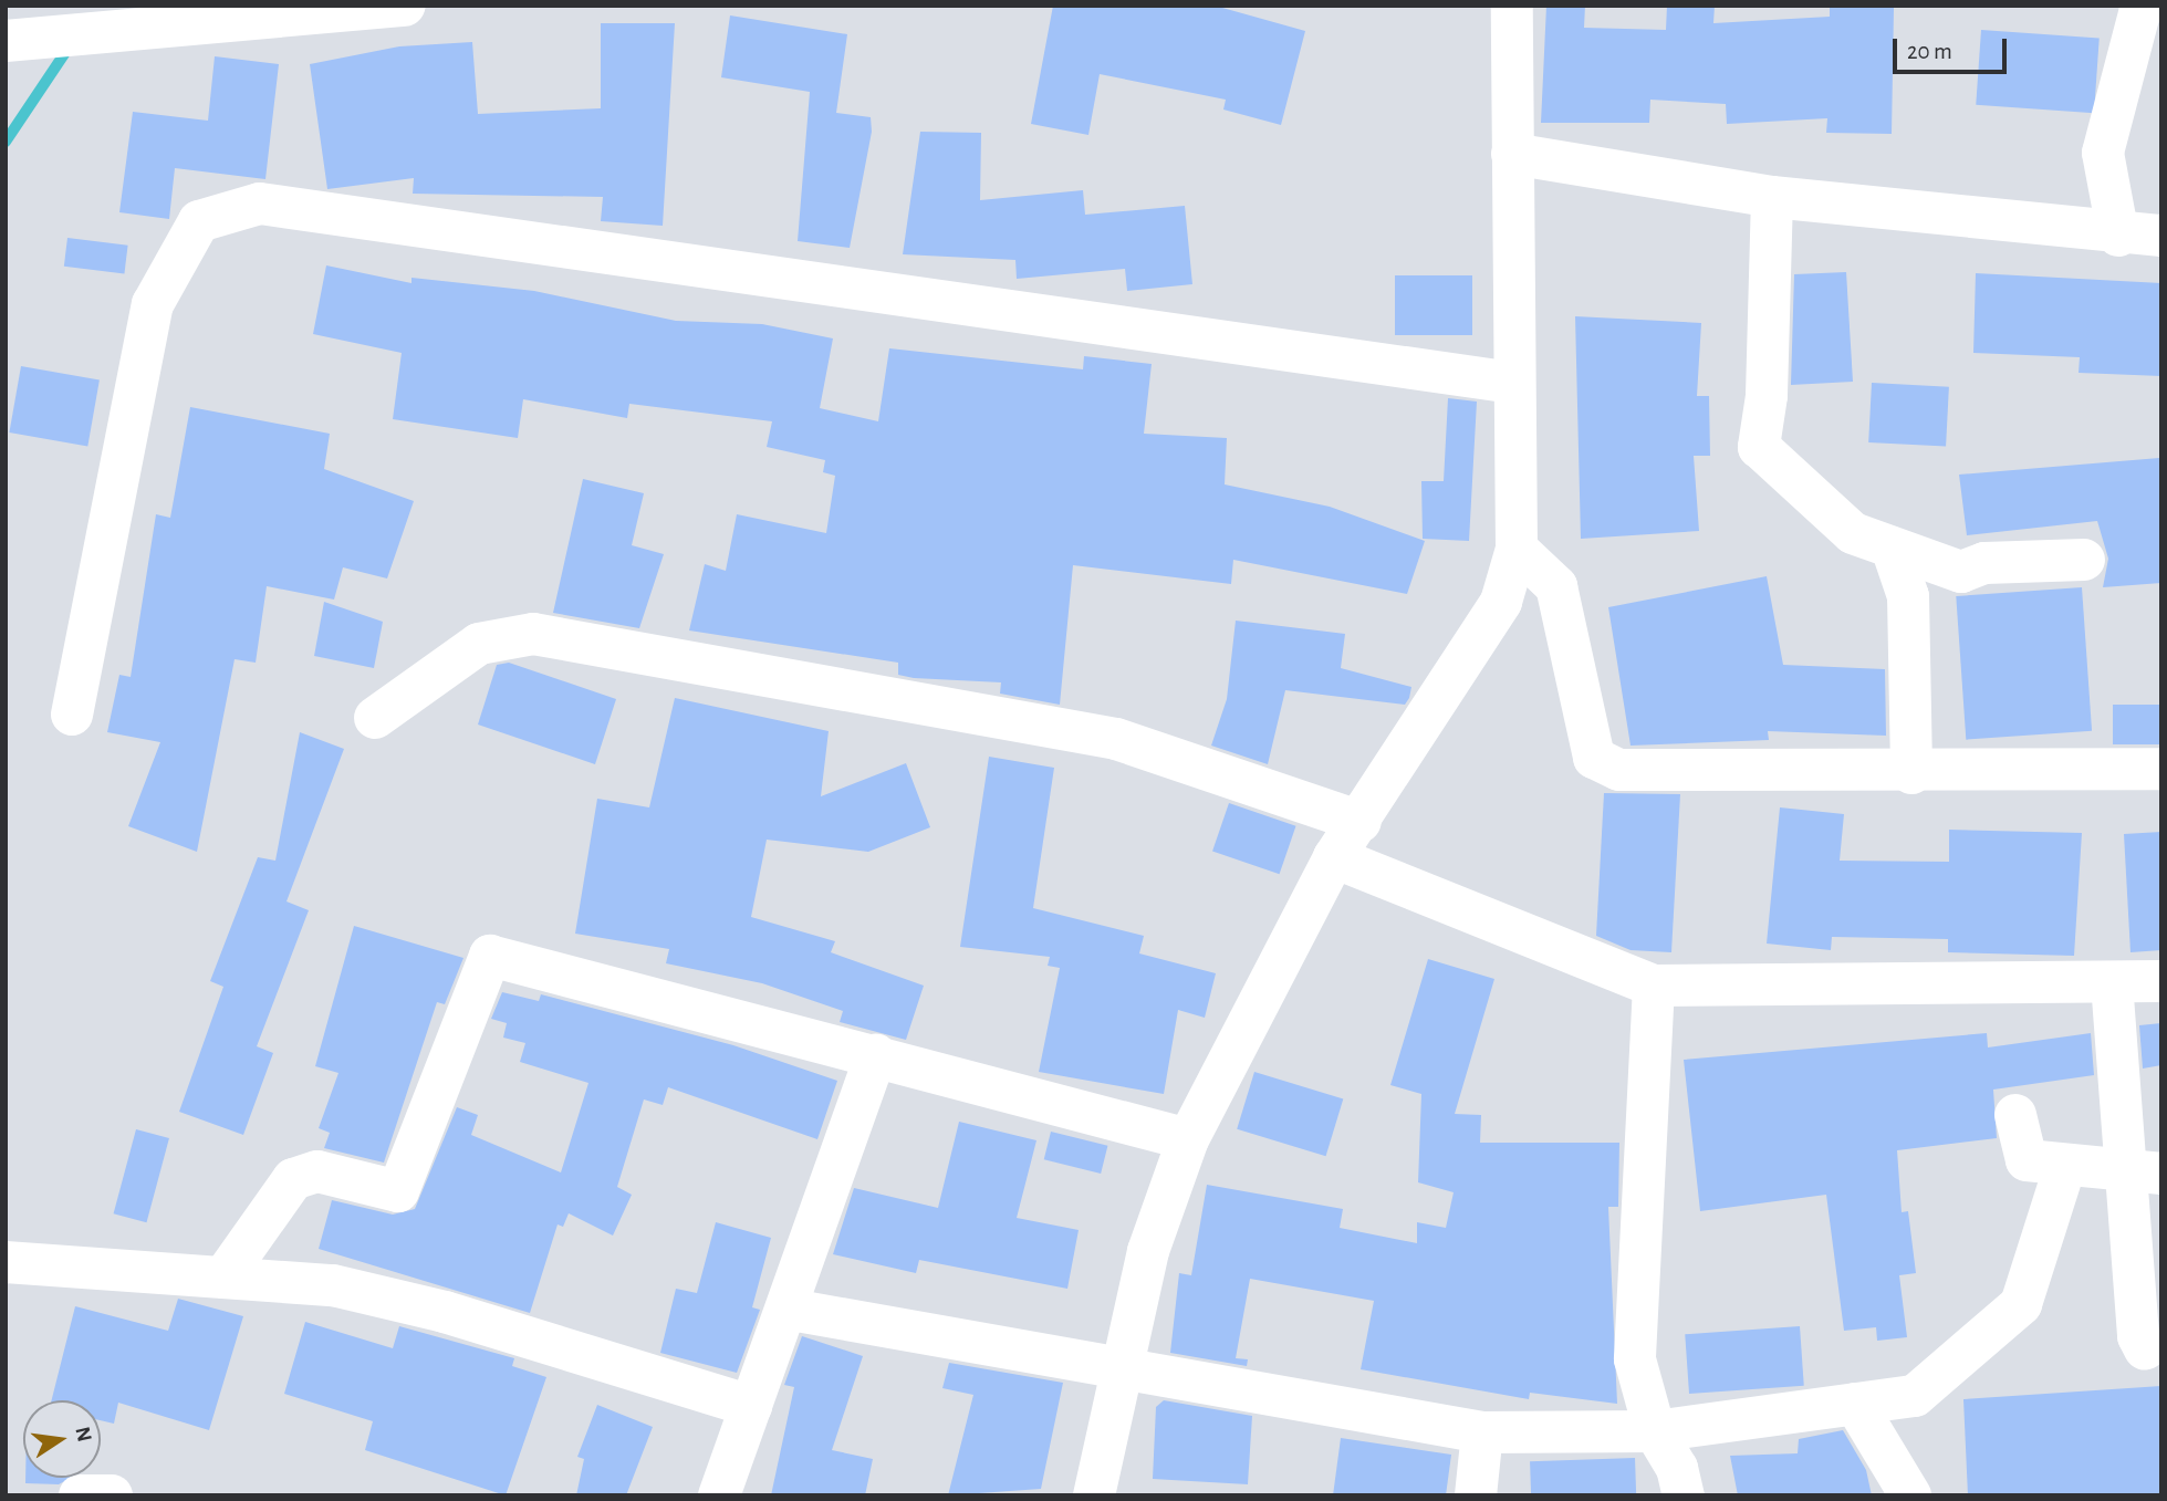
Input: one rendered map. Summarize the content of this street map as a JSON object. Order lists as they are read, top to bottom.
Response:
{
  "scale_bar": "20 m",
  "north": "right"
}
